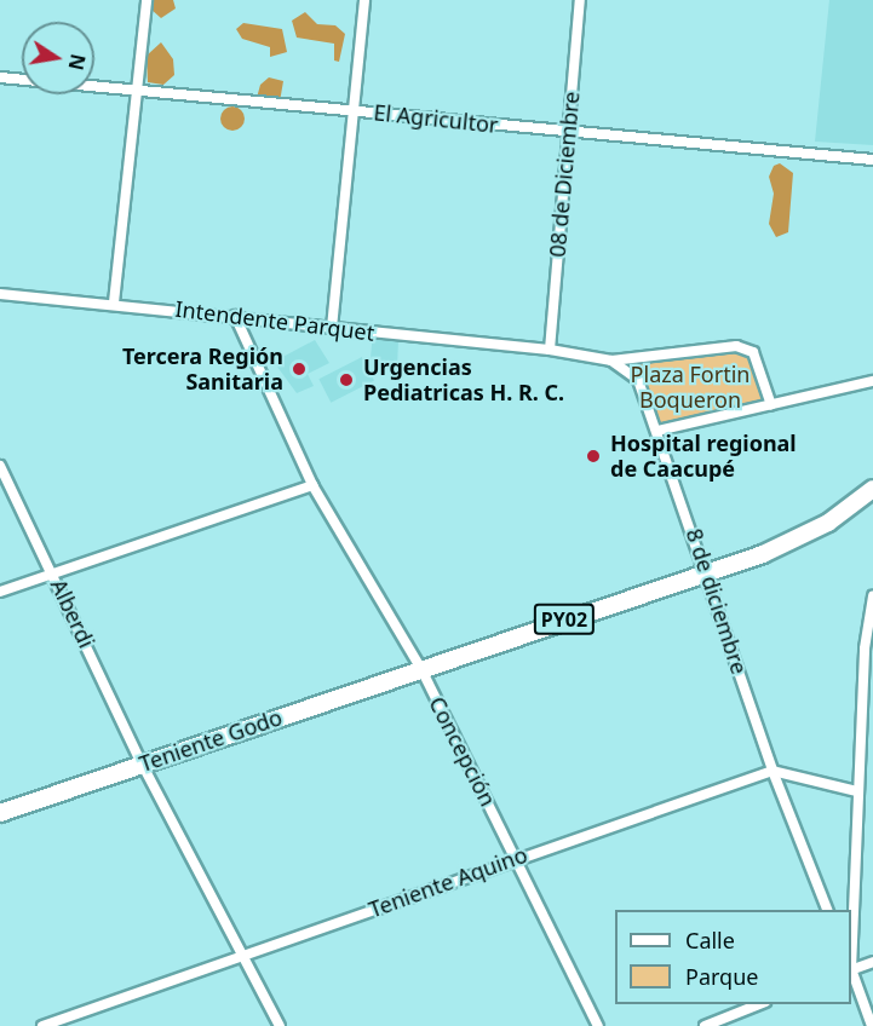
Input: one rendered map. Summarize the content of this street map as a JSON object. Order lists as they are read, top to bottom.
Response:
{
  "streets": {
    "main road": ["PY02", "Teniente Godo"],
    "street": [
      "El Agricultor",
      "08 de Diciembre",
      "Intendente Parquet",
      "8 de diciembre",
      "Alberdi",
      "Concepción",
      "Teniente Aquino"
    ]
  },
  "crossings": [
    ["El Agricultor", "08 de Diciembre"],
    ["08 de Diciembre", "Intendente Parquet"],
    ["08 de Diciembre", "8 de diciembre"],
    ["Intendente Parquet", "8 de diciembre"],
    ["Intendente Parquet", "Concepción"],
    ["8 de diciembre", "PY02"],
    ["8 de diciembre", "Teniente Aquino"],
    ["Alberdi", "Teniente Godo"],
    ["Alberdi", "Teniente Aquino"],
    ["PY02", "Teniente Godo"],
    ["PY02", "Concepción"],
    ["Teniente Godo", "Concepción"],
    ["Concepción", "Teniente Aquino"]
  ],
  "parks": ["Plaza Fortin Boqueron"],
  "places": ["Tercera Región Sanitaria", "Urgencias Pediatricas H. R. C.", "Hospital regional de Caacupé"],
  "legend": ["Calle", "Parque"],
  "north": "right"
}
